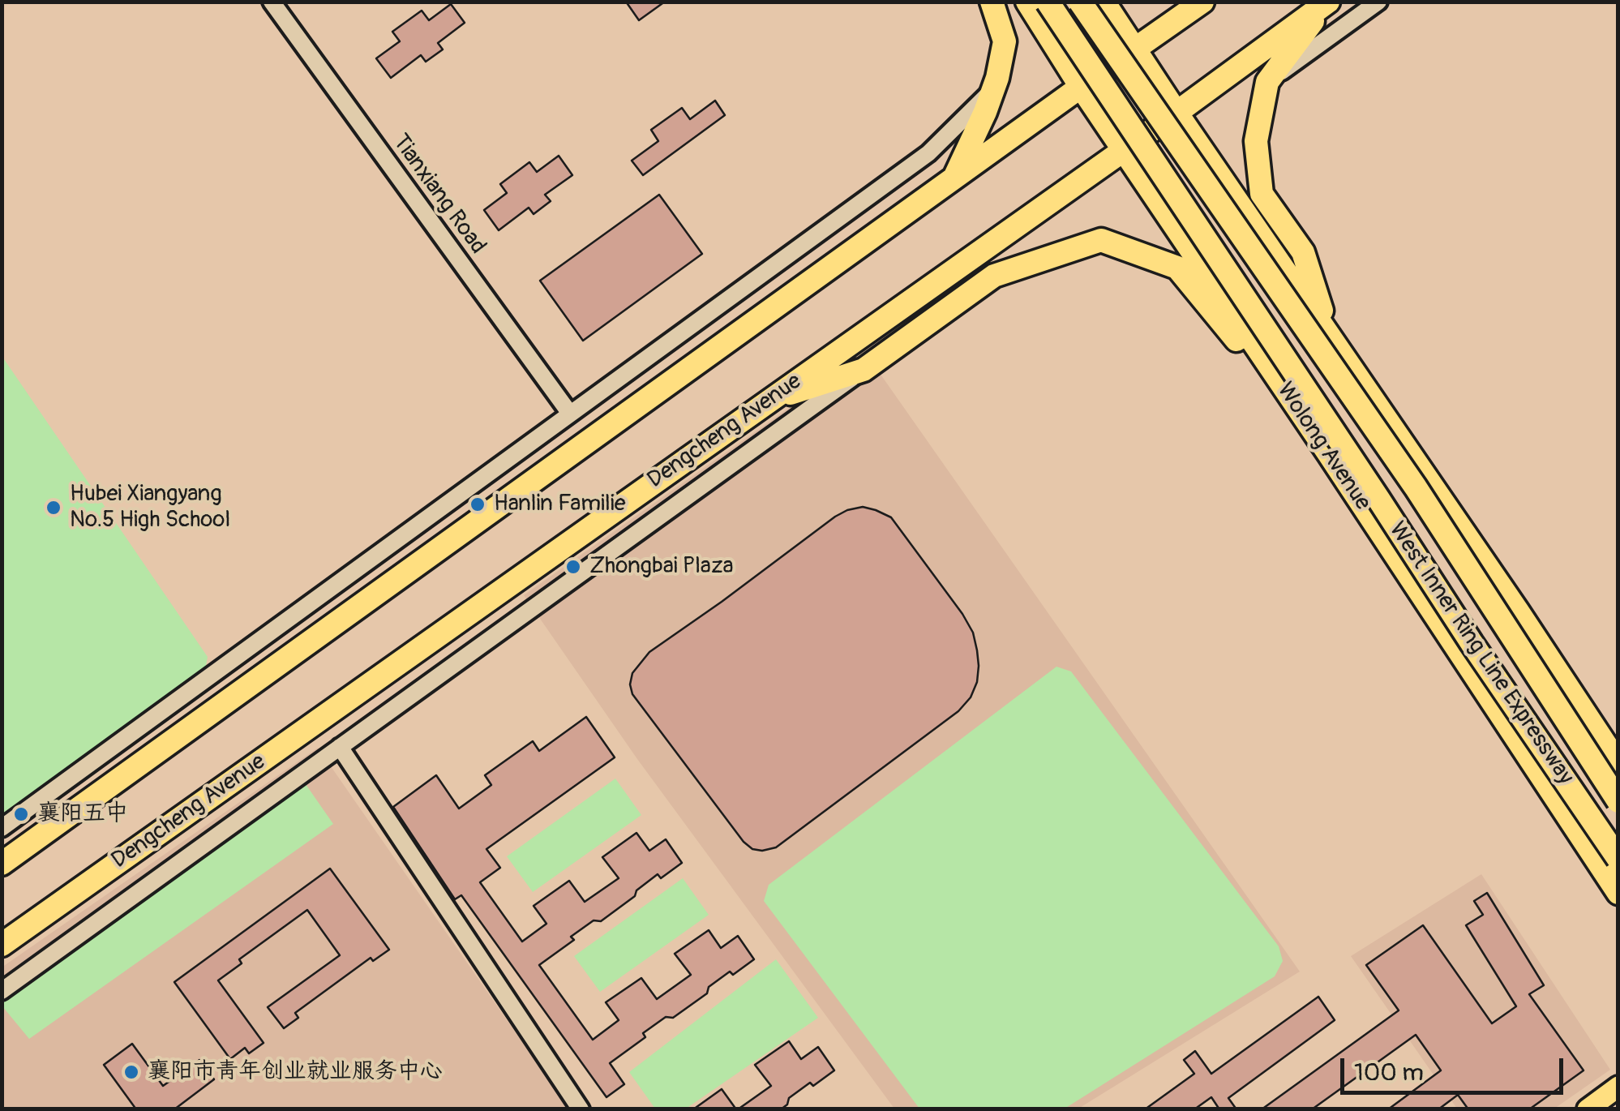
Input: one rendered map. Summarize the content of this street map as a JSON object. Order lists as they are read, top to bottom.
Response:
{
  "streets": {
    "highway": ["Dengcheng Avenue", "Wolong Avenue", "West Inner Ring Line Expressway"],
    "street": ["Tianxiang Road"]
  },
  "crossings": [
    ["Dengcheng Avenue", "Wolong Avenue"]
  ],
  "places": [
    "Hanlin Familie",
    "Hubei Xiangyang No.5 High School",
    "Zhongbai Plaza",
    "襄阳五中",
    "襄阳市青年创业就业服务中心"
  ],
  "scale_bar": "100 m"
}
